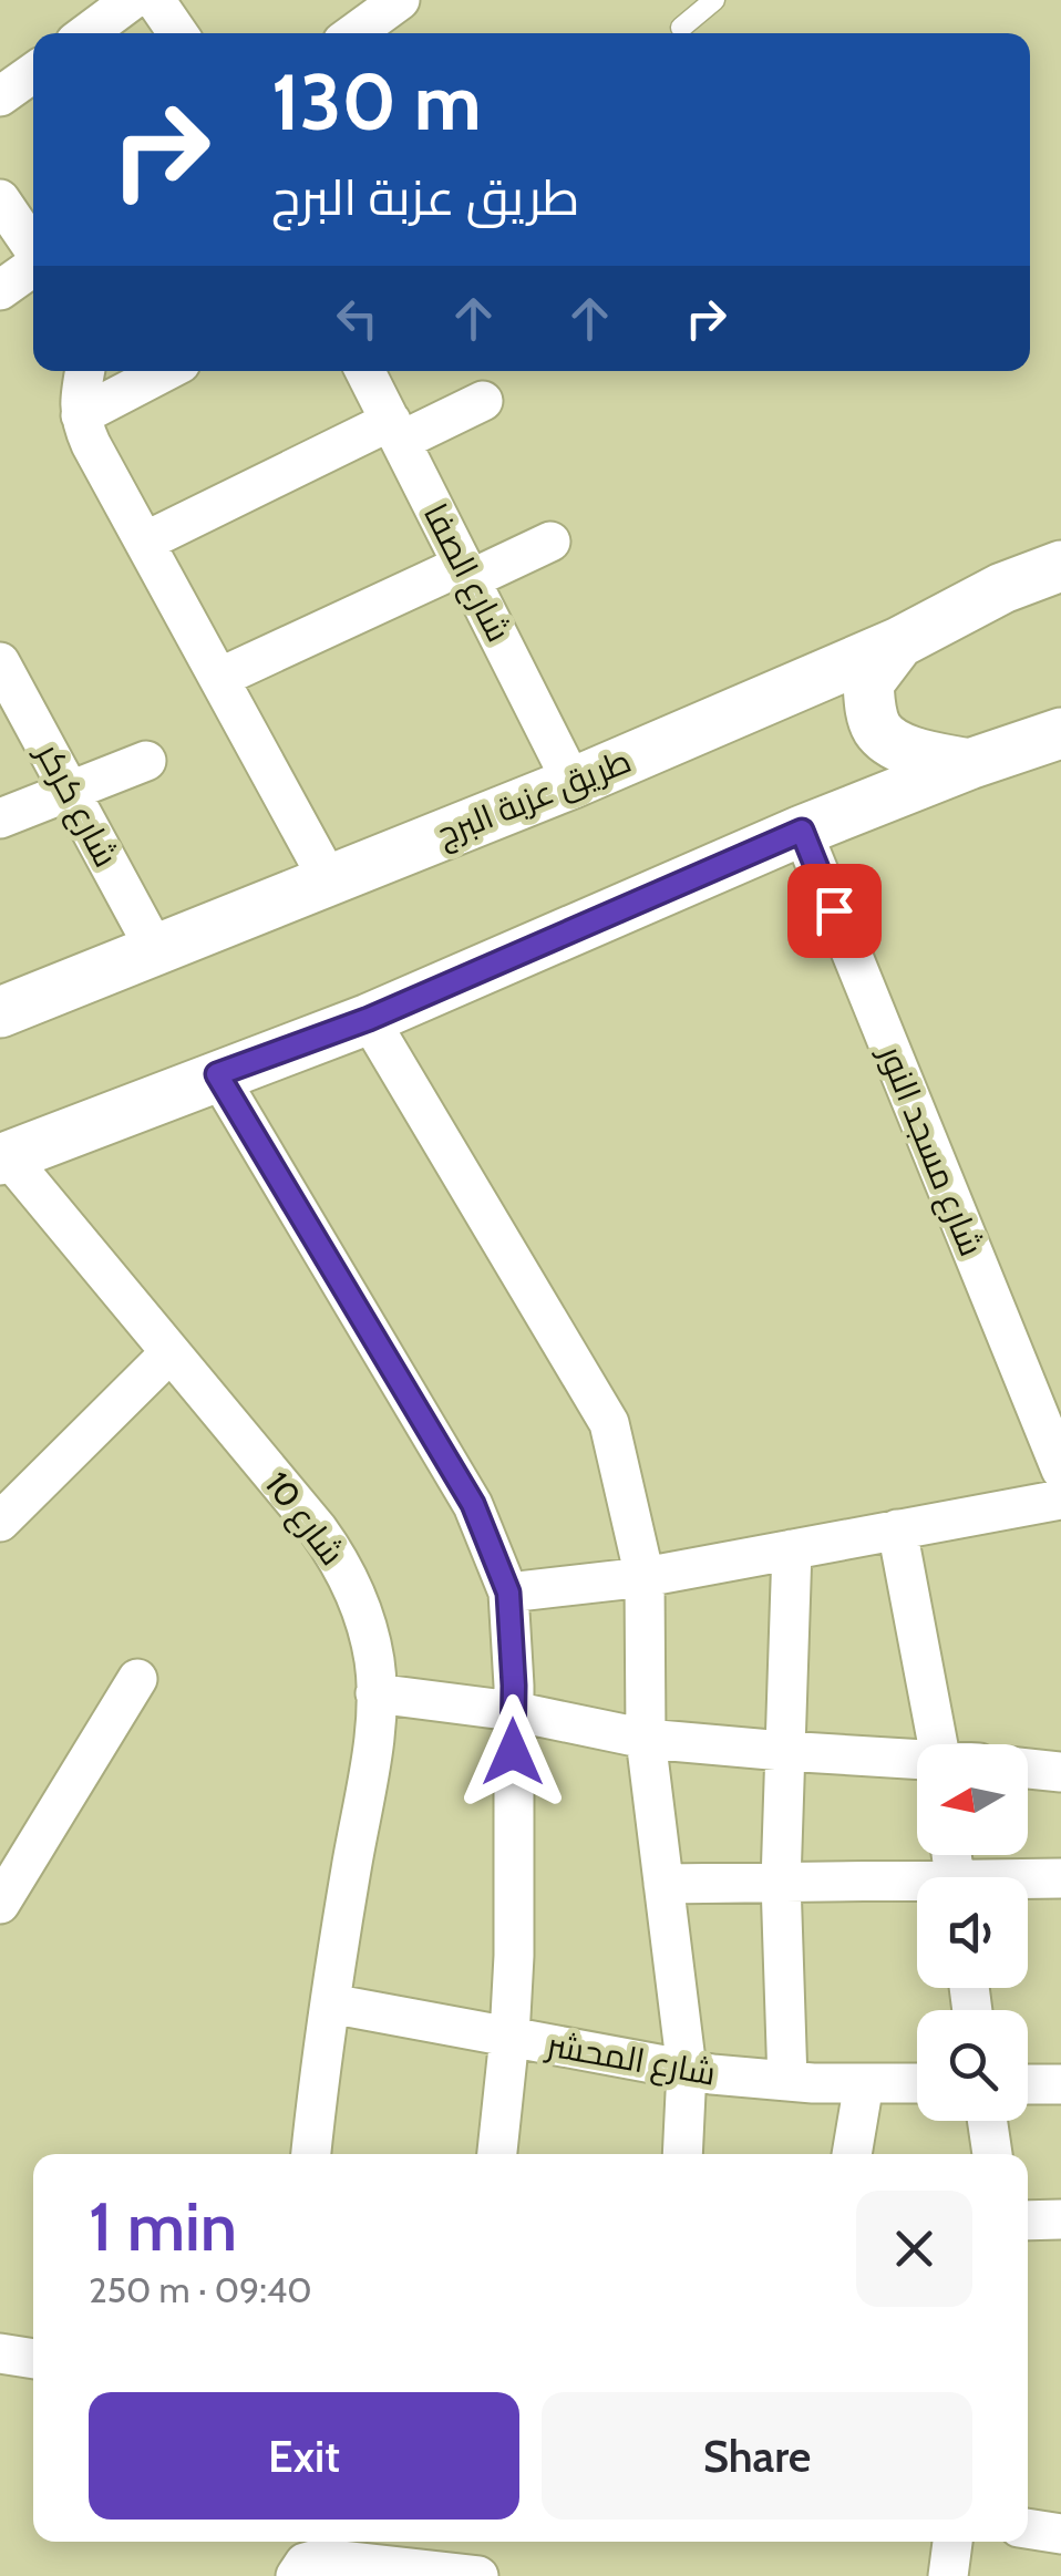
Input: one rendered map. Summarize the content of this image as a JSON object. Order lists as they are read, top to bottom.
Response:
{
  "streets": {
    "street": [
      "شارع الصفا",
      "طريق عزبة البرج",
      "شارع كركر",
      "شارع مسجد النور",
      "شارع 10",
      "شارع المحشر"
    ]
  },
  "crossings": [
    ["شارع الصفا", "طريق عزبة البرج"],
    ["طريق عزبة البرج", "شارع كركر"],
    ["شارع 10", "شارع المحشر"]
  ],
  "north": "left",
  "page": {
    "turn": ["130 m", "طريق عزبة البرج"],
    "heading": ["1 min", "250 m · 09:40"],
    "buttons": ["Exit", "Share"]
  }
}
